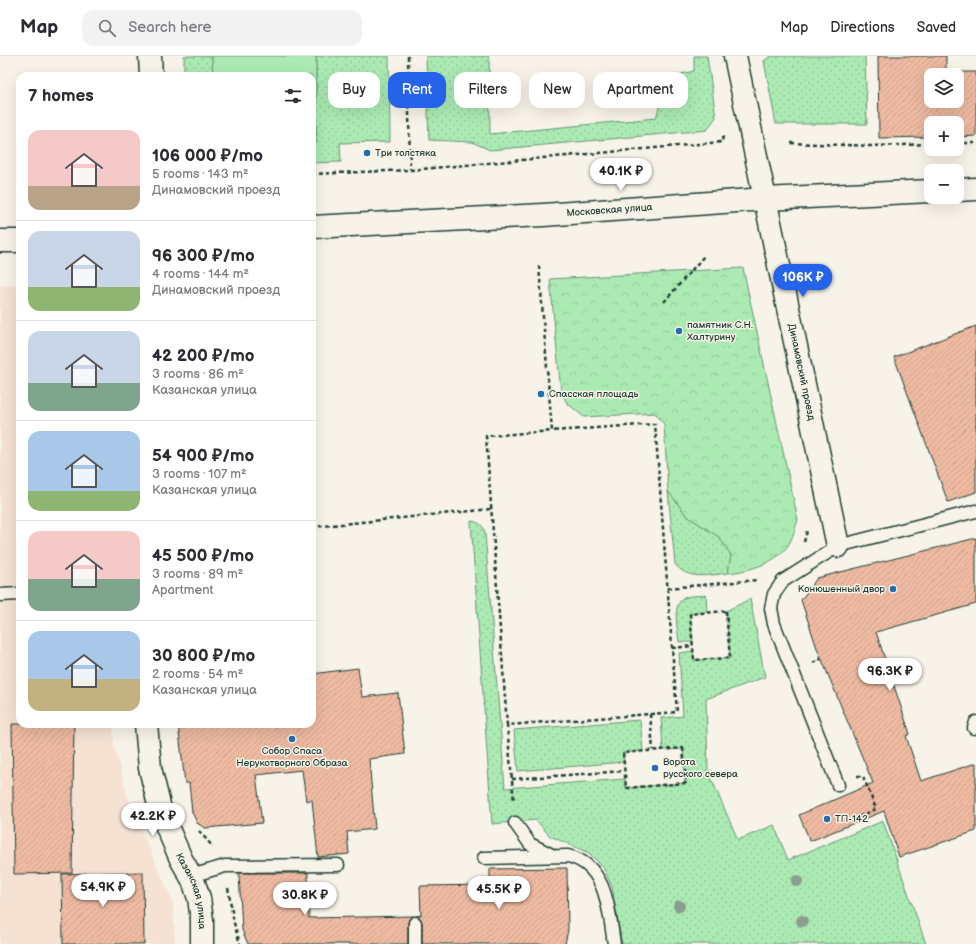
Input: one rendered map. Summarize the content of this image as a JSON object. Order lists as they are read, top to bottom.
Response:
{
  "streets": {
    "street": ["Московская улица", "Динамовский проезд", "Казанская улица"]
  },
  "crossings": [
    ["Московская улица", "Динамовский проезд"]
  ],
  "places": [
    "Три толстяка",
    "памятник С.Н. Халтурину",
    "Спасская площадь",
    "Конюшенный двор",
    "Собор Спаса Нерукотворного Образа",
    "Ворота русского севера",
    "ТП-142"
  ],
  "page": {
    "header": "Map",
    "search": "Search here",
    "nav": ["Map", "Directions", "Saved"],
    "map_buttons": ["+", "−"],
    "chip": [
      "Buy",
      "Rent",
      "Filters",
      "New",
      "Apartment"
    ],
    "heading": "7 homes",
    "list": [
      {
        "name": "106 000 ₽/mo",
        "note": "5 rooms · 143 m² · Динамовский проезд"
      },
      {
        "name": "96 300 ₽/mo",
        "note": "4 rooms · 144 m² · Динамовский проезд"
      },
      {
        "name": "42 200 ₽/mo",
        "note": "3 rooms · 86 m² · Казанская улица"
      },
      {
        "name": "54 900 ₽/mo",
        "note": "3 rooms · 107 m² · Казанская улица"
      },
      {
        "name": "45 500 ₽/mo",
        "note": "3 rooms · 89 m² · Apartment"
      },
      {
        "name": "30 800 ₽/mo",
        "note": "2 rooms · 54 m² · Казанская улица"
      }
    ],
    "price": [
      "40.1K ₽",
      "106K ₽",
      "96.3K ₽",
      "42.2K ₽",
      "54.9K ₽",
      "45.5K ₽",
      "30.8K ₽"
    ]
  }
}
